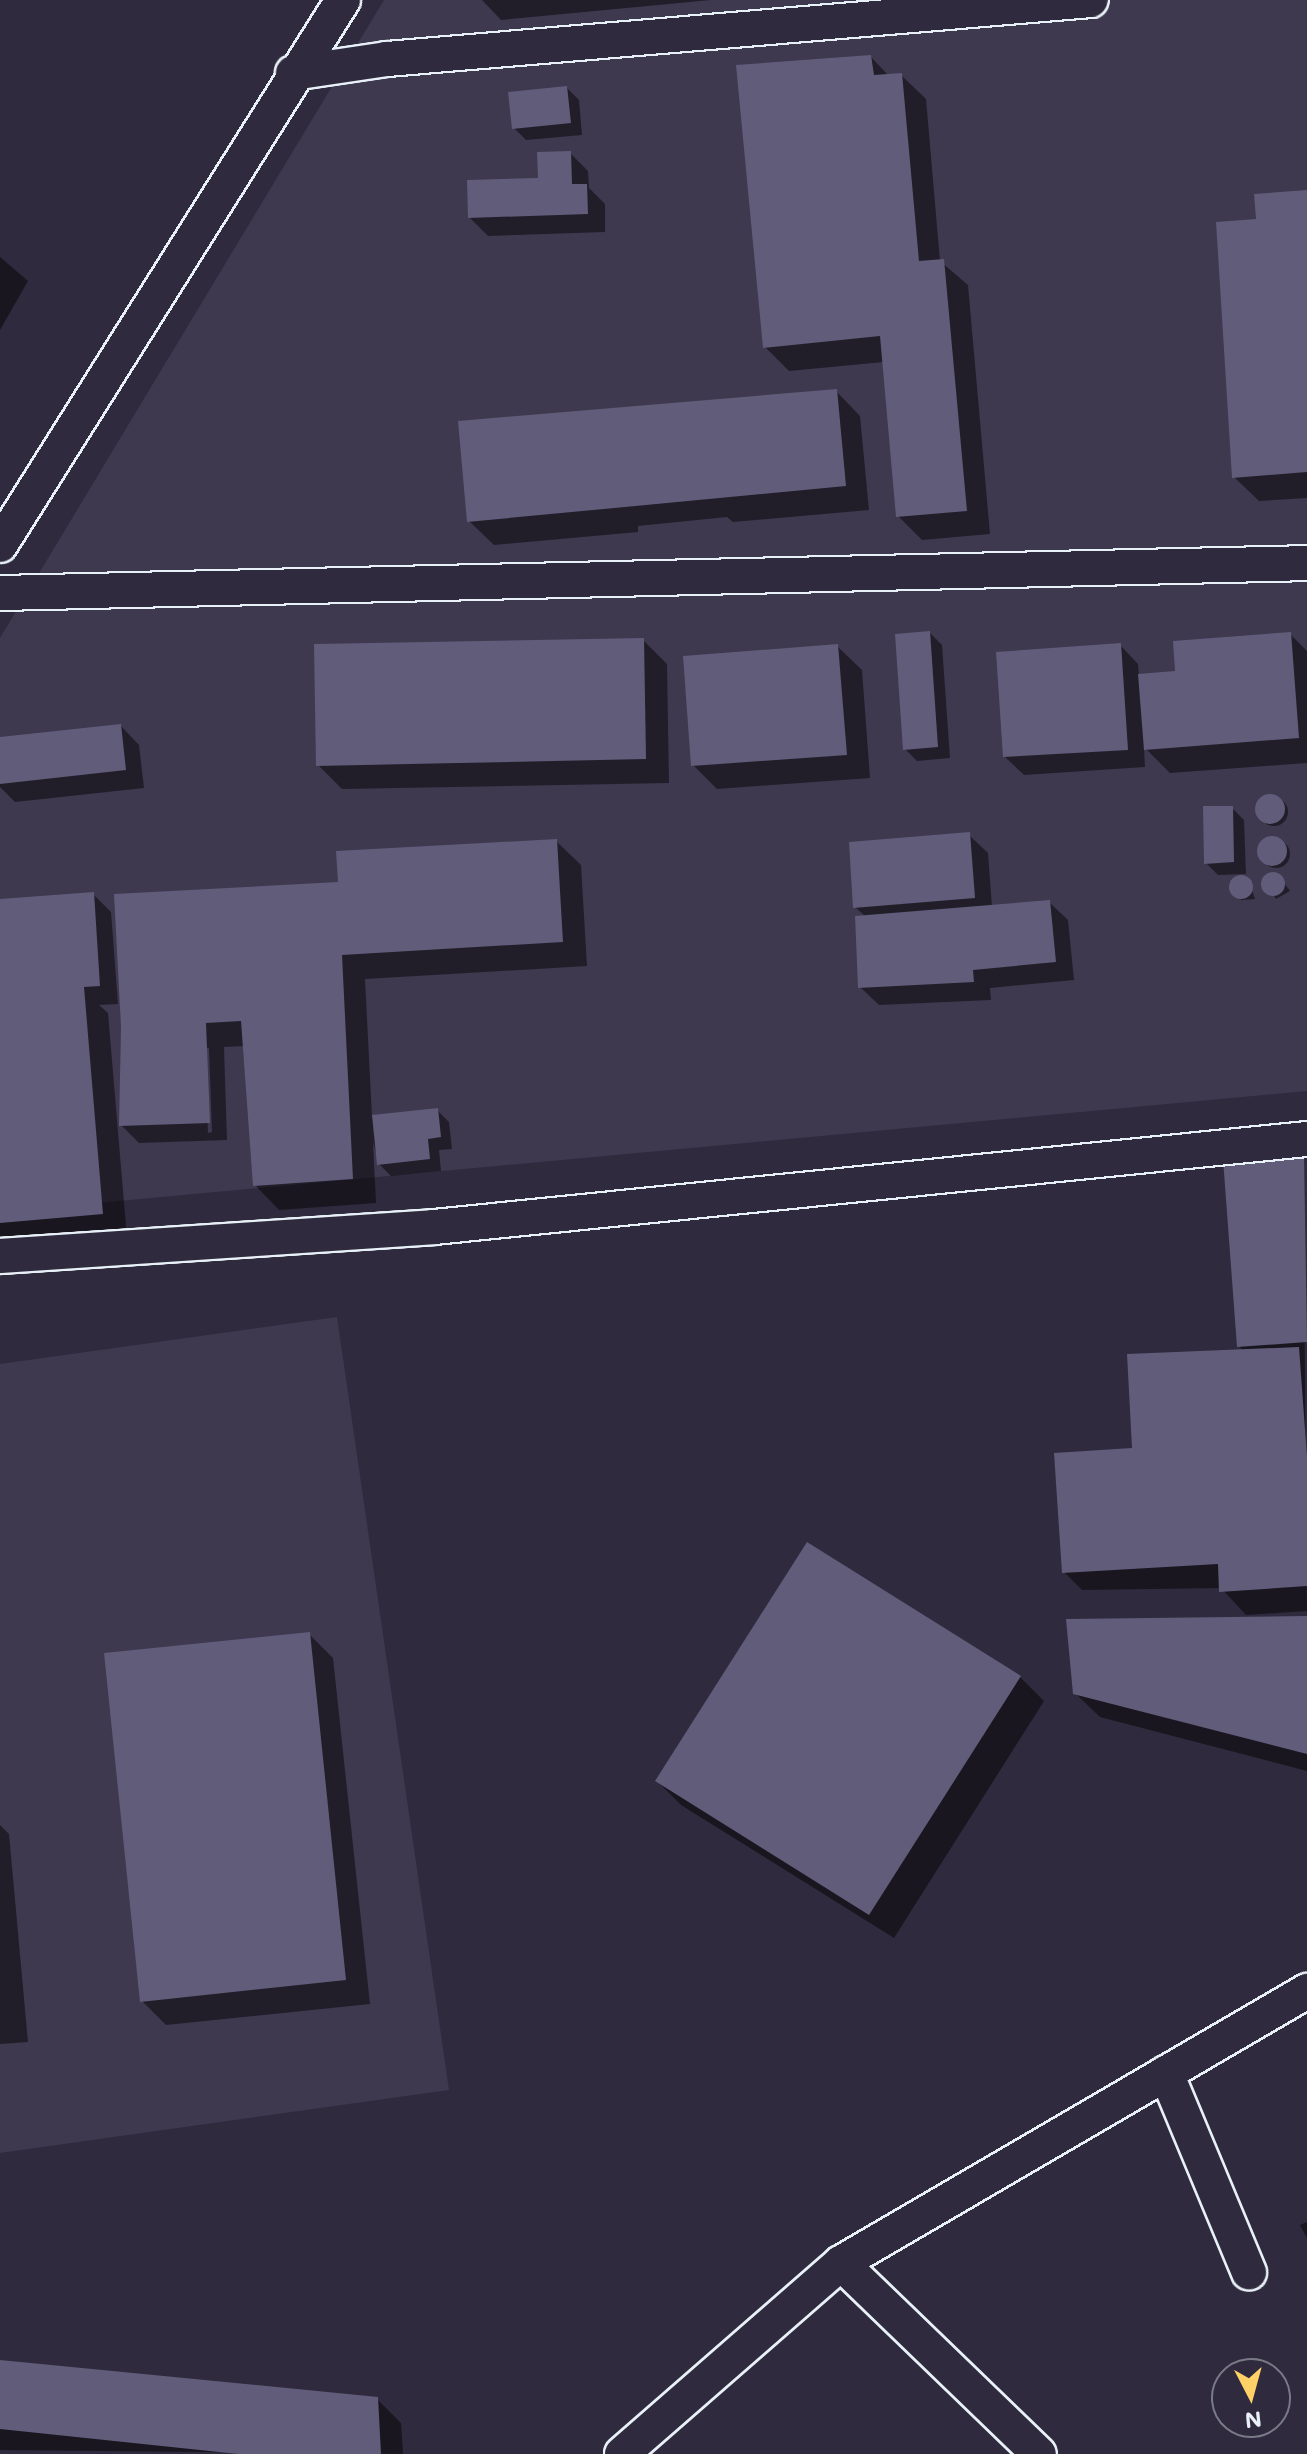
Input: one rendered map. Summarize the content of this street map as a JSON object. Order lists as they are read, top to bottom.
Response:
{
  "north": "bottom"
}
